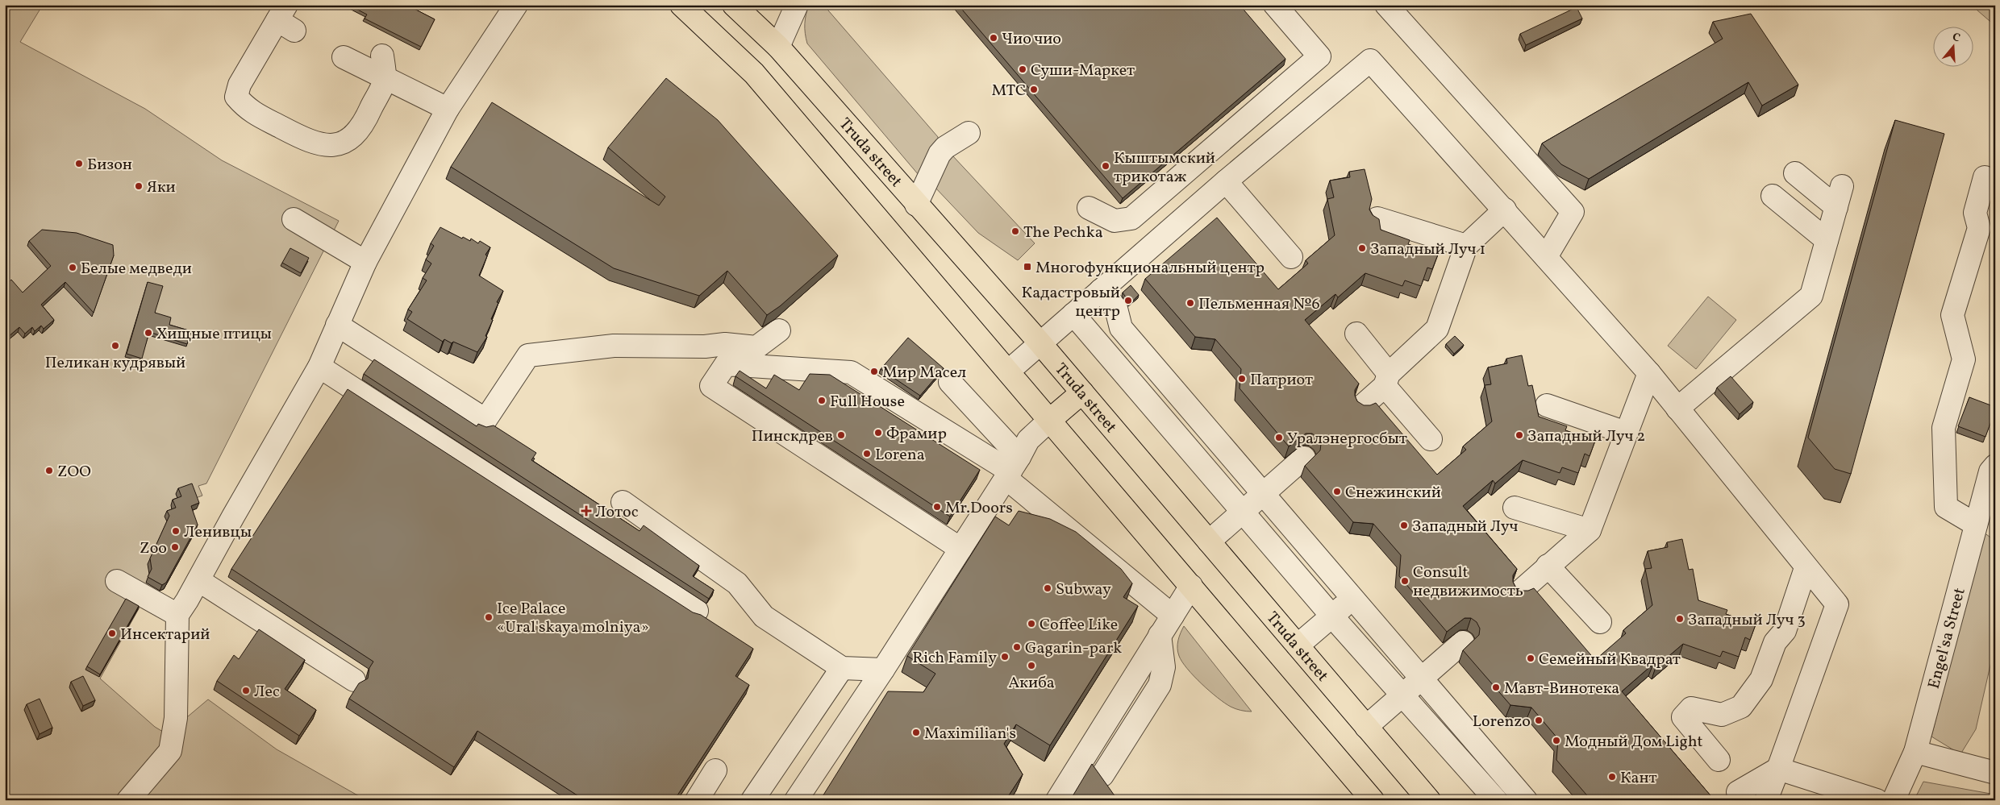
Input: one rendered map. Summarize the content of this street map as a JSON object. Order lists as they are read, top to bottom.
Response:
{
  "streets": {
    "main road": ["Truda street"],
    "street": ["Engel'sa Street"]
  },
  "places": {
    "other": [
      "Чио чио",
      "Суши-Маркет",
      "МТС",
      "Бизон",
      "Кыштымский трикотаж",
      "Яки",
      "The Pechka",
      "Западный Луч 1",
      "Белые медведи",
      "Кадастровый центр",
      "Пельменная №6",
      "Хищные птицы",
      "Пеликан кудрявый",
      "Мир Масел",
      "Патриот",
      "Full House",
      "Фрамир",
      "Пинскдрев",
      "Западный Луч 2",
      "Уралэнергосбыт",
      "Lorena",
      "ZOO",
      "Снежинский",
      "Mr.Doors",
      "Западный Луч",
      "Ленивцы",
      "Zoo",
      "Consult недвижимость",
      "Subway",
      "Ice Palace «Ural'skaya molniya»",
      "Западный Луч 3",
      "Coffee Like",
      "Инсектарий",
      "Gagarin-park",
      "Rich Family",
      "Семейный Квадрат",
      "Акиба",
      "Мавт-Винотека",
      "Лес",
      "Lorenzo",
      "Maximilian's",
      "Модный Дом Light",
      "Кант"
    ],
    "transit": ["Многофункциональный центр"],
    "health": ["Лотос"]
  },
  "north": "top"
}
